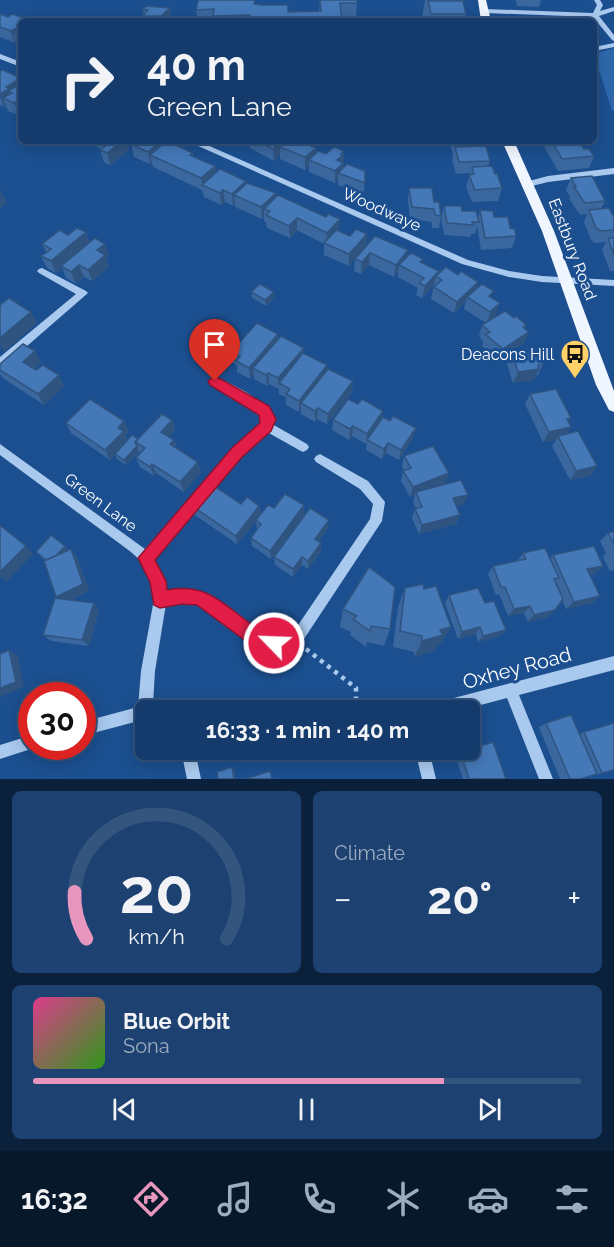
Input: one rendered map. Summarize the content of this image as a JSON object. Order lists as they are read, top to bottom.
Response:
{
  "streets": {
    "main road": ["Eastbury Road"],
    "street": ["Woodwaye", "Green Lane", "Oxhey Road"]
  },
  "crossings": [
    ["Woodwaye", "Eastbury Road"]
  ],
  "places": {
    "bus stop": ["Deacons Hill"]
  },
  "page": {
    "turn": ["40 m", "Green Lane"],
    "limit": "30",
    "trip": "16:33 · 1 min · 140 m",
    "tile": "Climate",
    "heat": ["−", "20°", "+"],
    "song": ["Blue Orbit", "Sona"],
    "tabs": "16:32",
    "gauge": ["20", "km/h"]
  }
}
